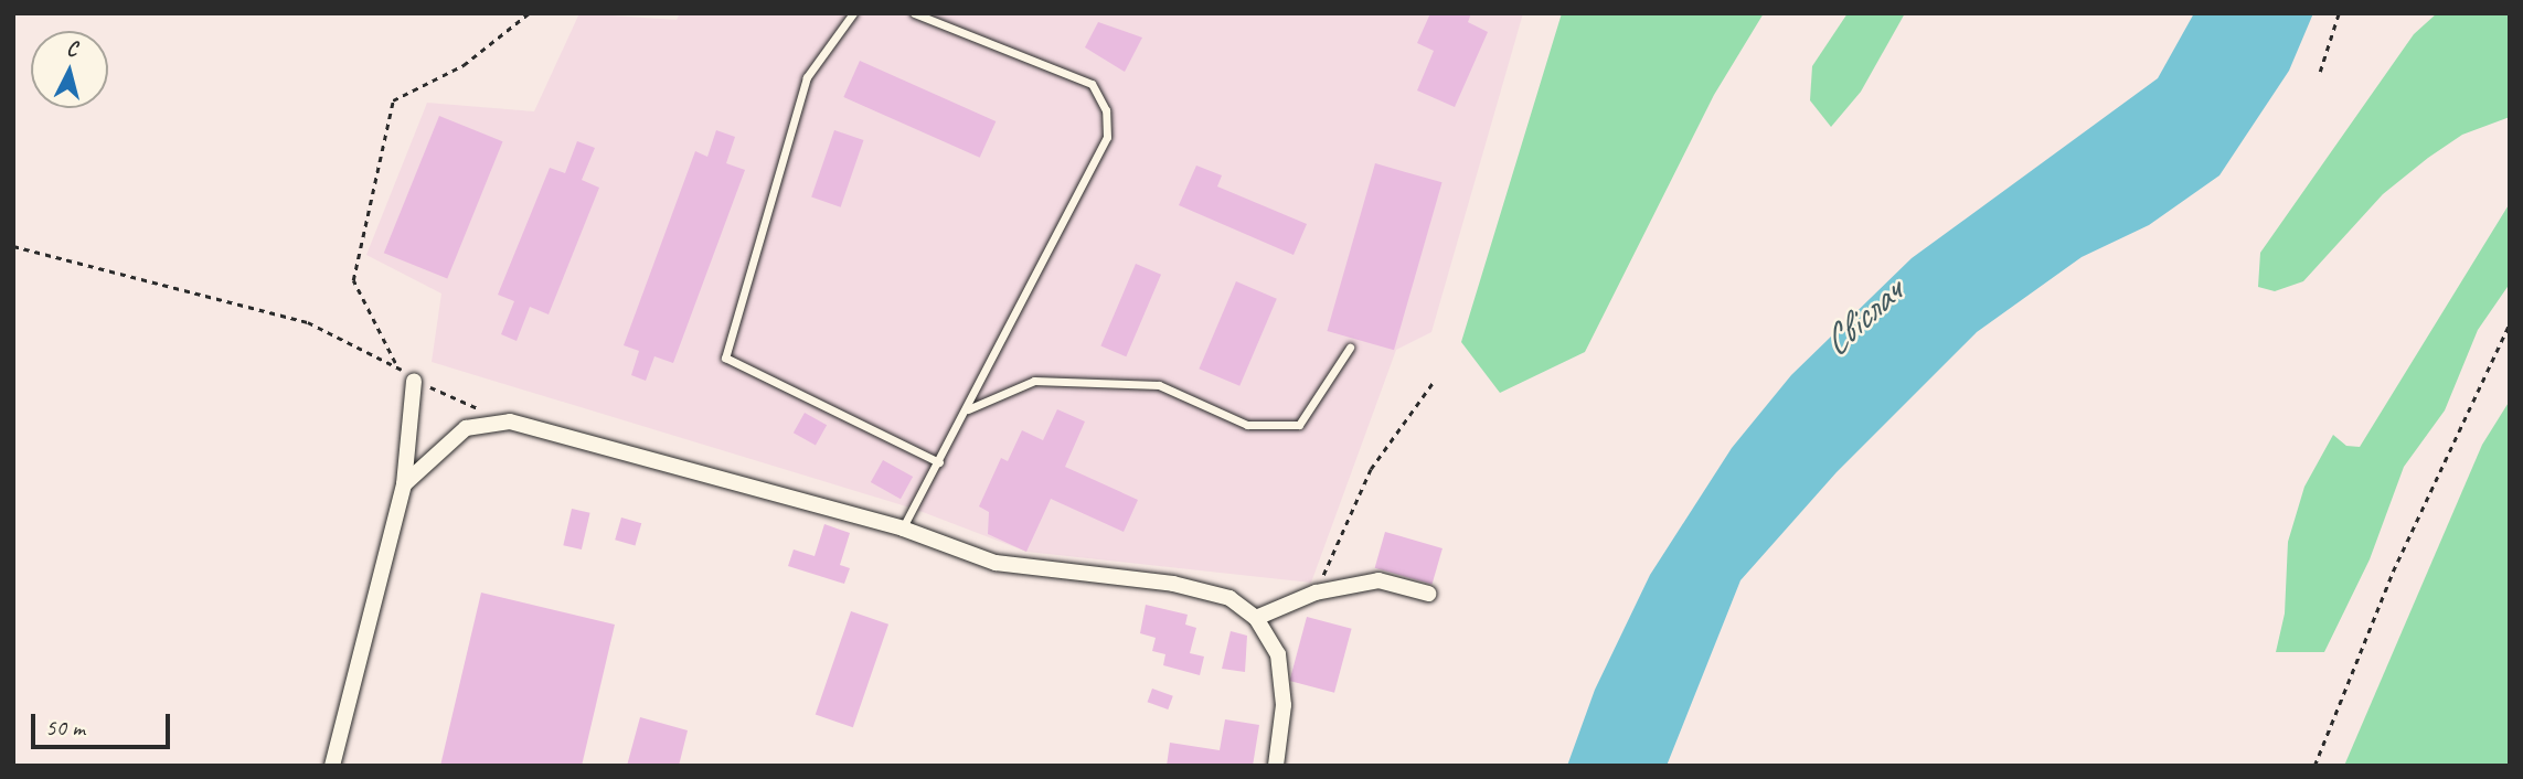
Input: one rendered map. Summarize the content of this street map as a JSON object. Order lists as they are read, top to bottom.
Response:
{
  "water": ["Свіслач"],
  "scale_bar": "50 m",
  "north": "top"
}
